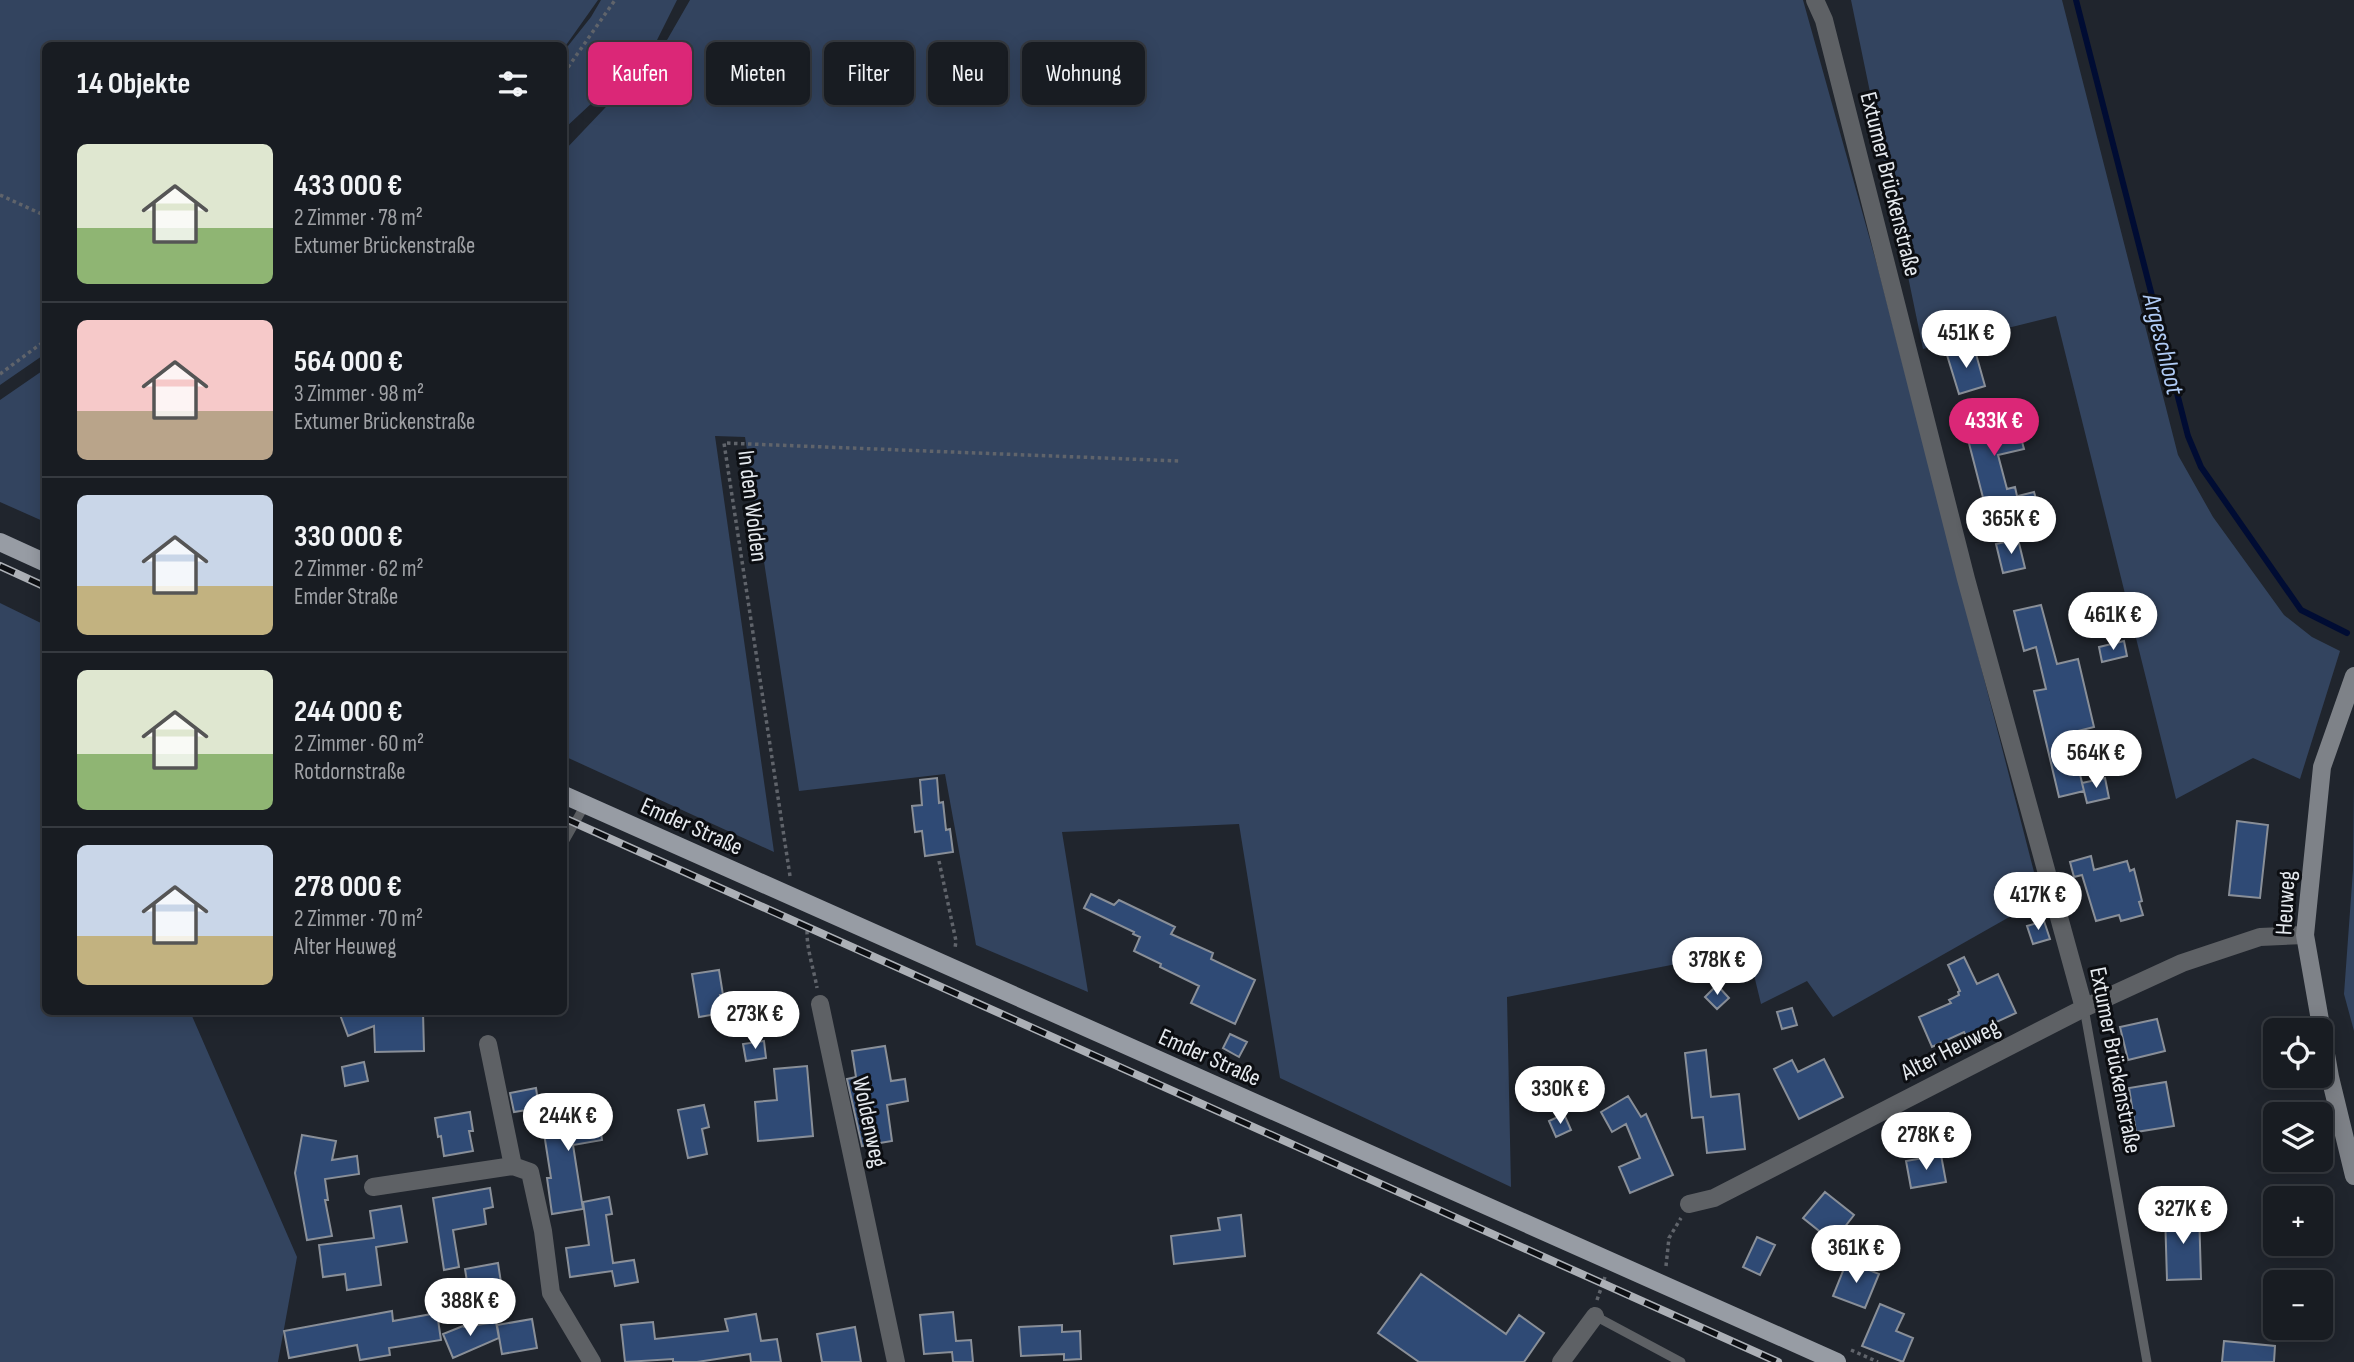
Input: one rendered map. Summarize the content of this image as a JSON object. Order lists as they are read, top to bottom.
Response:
{
  "streets": {
    "main road": ["Emder Straße"],
    "street": [
      "Extumer Brückenstraße",
      "Heuweg",
      "Alter Heuweg",
      "Woldenweg"
    ],
    "path": ["In den Wolden"]
  },
  "crossings": [
    ["Extumer Brückenstraße", "Alter Heuweg"],
    ["In den Wolden", "Emder Straße"],
    ["Heuweg", "Alter Heuweg"]
  ],
  "water": ["Argeschloot"],
  "page": {
    "chip": [
      "Kaufen",
      "Mieten",
      "Filter",
      "Neu",
      "Wohnung"
    ],
    "heading": "14 Objekte",
    "list": [
      {
        "name": "433 000 €",
        "note": "2 Zimmer · 78 m² · Extumer Brückenstraße"
      },
      {
        "name": "564 000 €",
        "note": "3 Zimmer · 98 m² · Extumer Brückenstraße"
      },
      {
        "name": "330 000 €",
        "note": "2 Zimmer · 62 m² · Emder Straße"
      },
      {
        "name": "244 000 €",
        "note": "2 Zimmer · 60 m² · Rotdornstraße"
      },
      {
        "name": "278 000 €",
        "note": "2 Zimmer · 70 m² · Alter Heuweg"
      }
    ],
    "price": [
      "451K €",
      "433K €",
      "365K €",
      "461K €",
      "564K €",
      "417K €",
      "378K €",
      "273K €",
      "330K €",
      "244K €",
      "278K €",
      "327K €",
      "361K €",
      "388K €"
    ],
    "map_buttons": ["+", "−"]
  }
}
